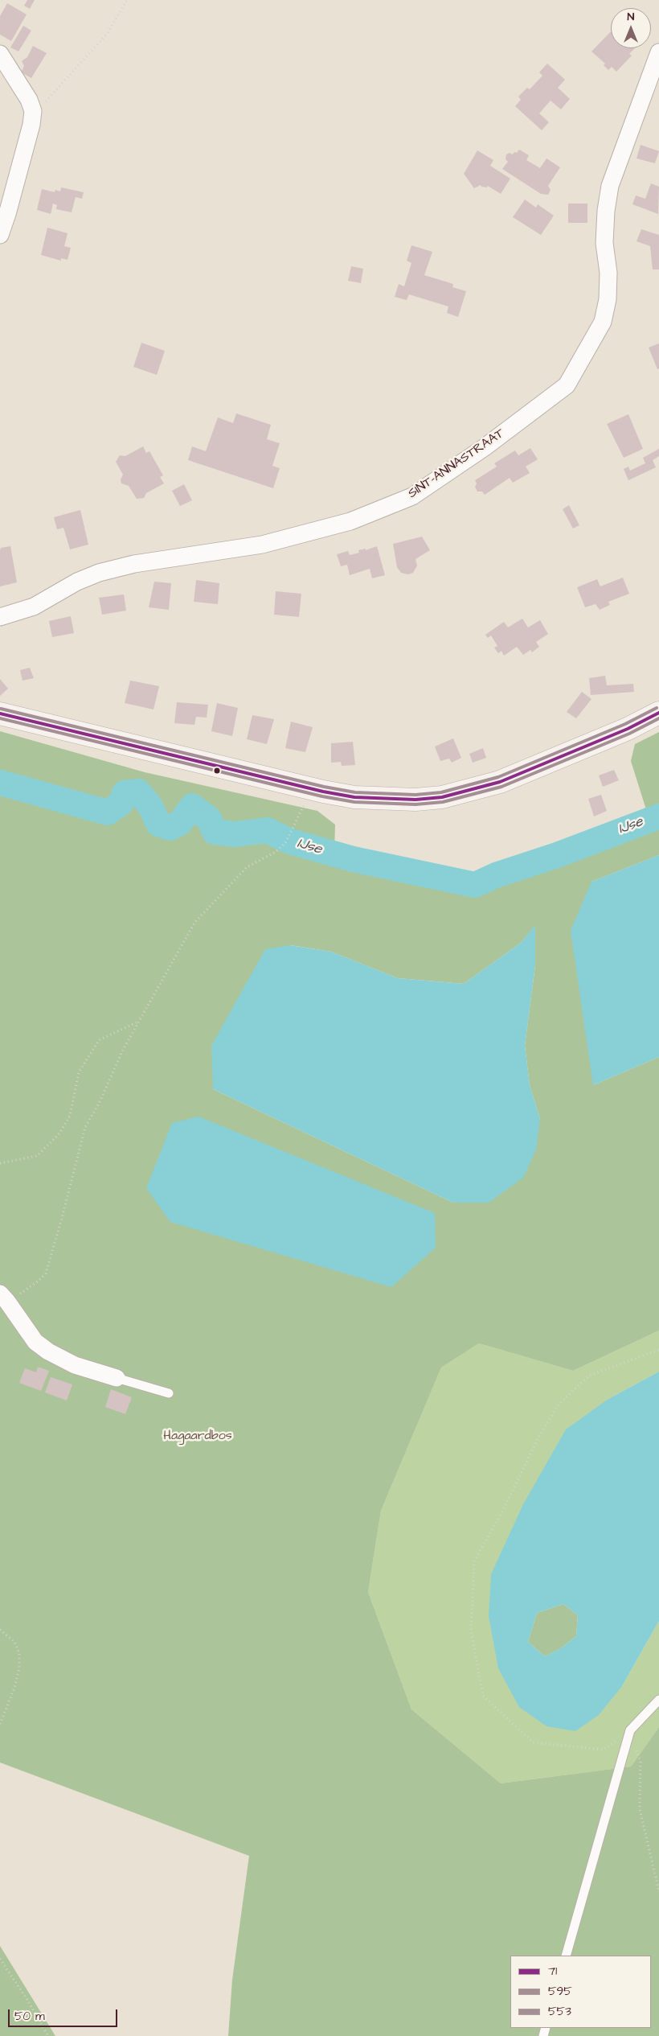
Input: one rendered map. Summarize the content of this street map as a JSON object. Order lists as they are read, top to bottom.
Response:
{
  "streets": {
    "street": ["SINT-ANNASTRAAT"]
  },
  "water": ["IJse"],
  "parks": ["Hagaardbos"],
  "lines": ["transit line 553", "transit line 71", "transit line 595"],
  "legend": ["71", "595", "553"],
  "scale_bar": "50 m",
  "north": "top"
}
